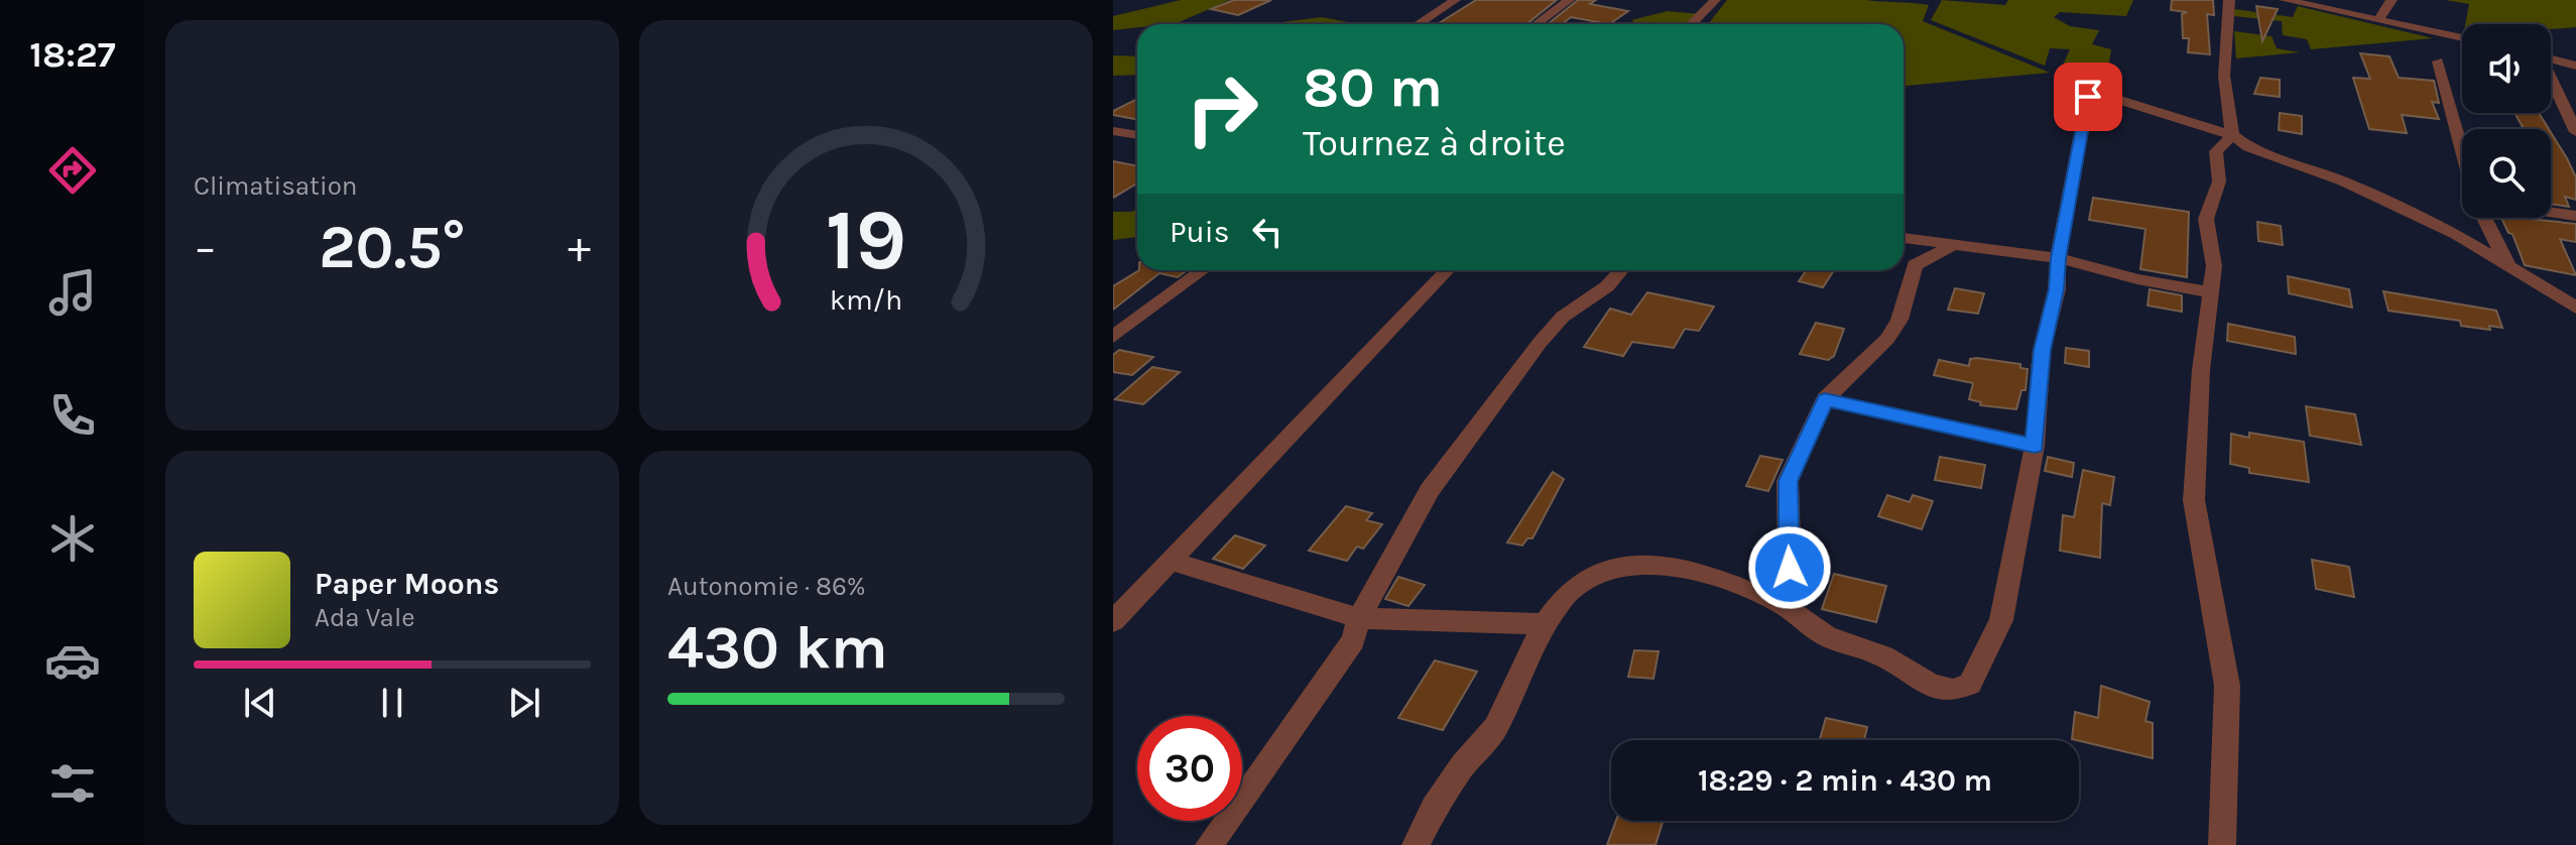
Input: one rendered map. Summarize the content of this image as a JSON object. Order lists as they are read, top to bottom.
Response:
{
  "page": {
    "tabs": "18:27",
    "tile": [
      "Climatisation",
      ["Autonomie · 86%", "430 km"]
    ],
    "turn": ["80 m", "Tournez à droite"],
    "then": "Puis",
    "heat": ["−", "20.5°", "+"],
    "song": ["Paper Moons", "Ada Vale"],
    "limit": "30",
    "trip": "18:29 · 2 min · 430 m",
    "gauge": ["19", "km/h"]
  }
}
